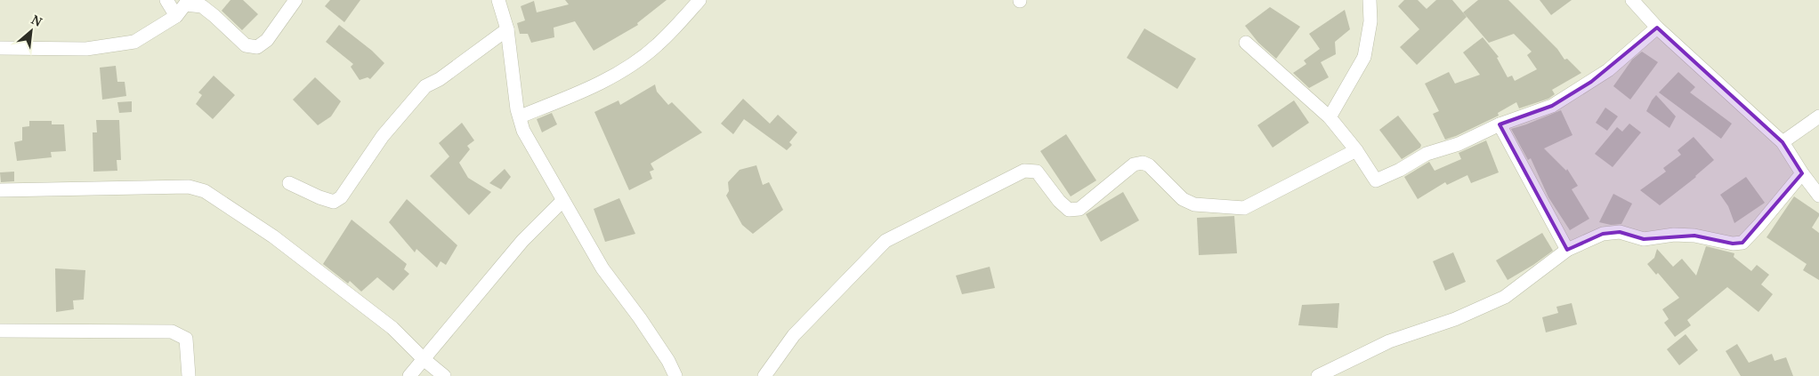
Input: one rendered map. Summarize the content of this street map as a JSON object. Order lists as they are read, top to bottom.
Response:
{
  "north": "top right"
}
